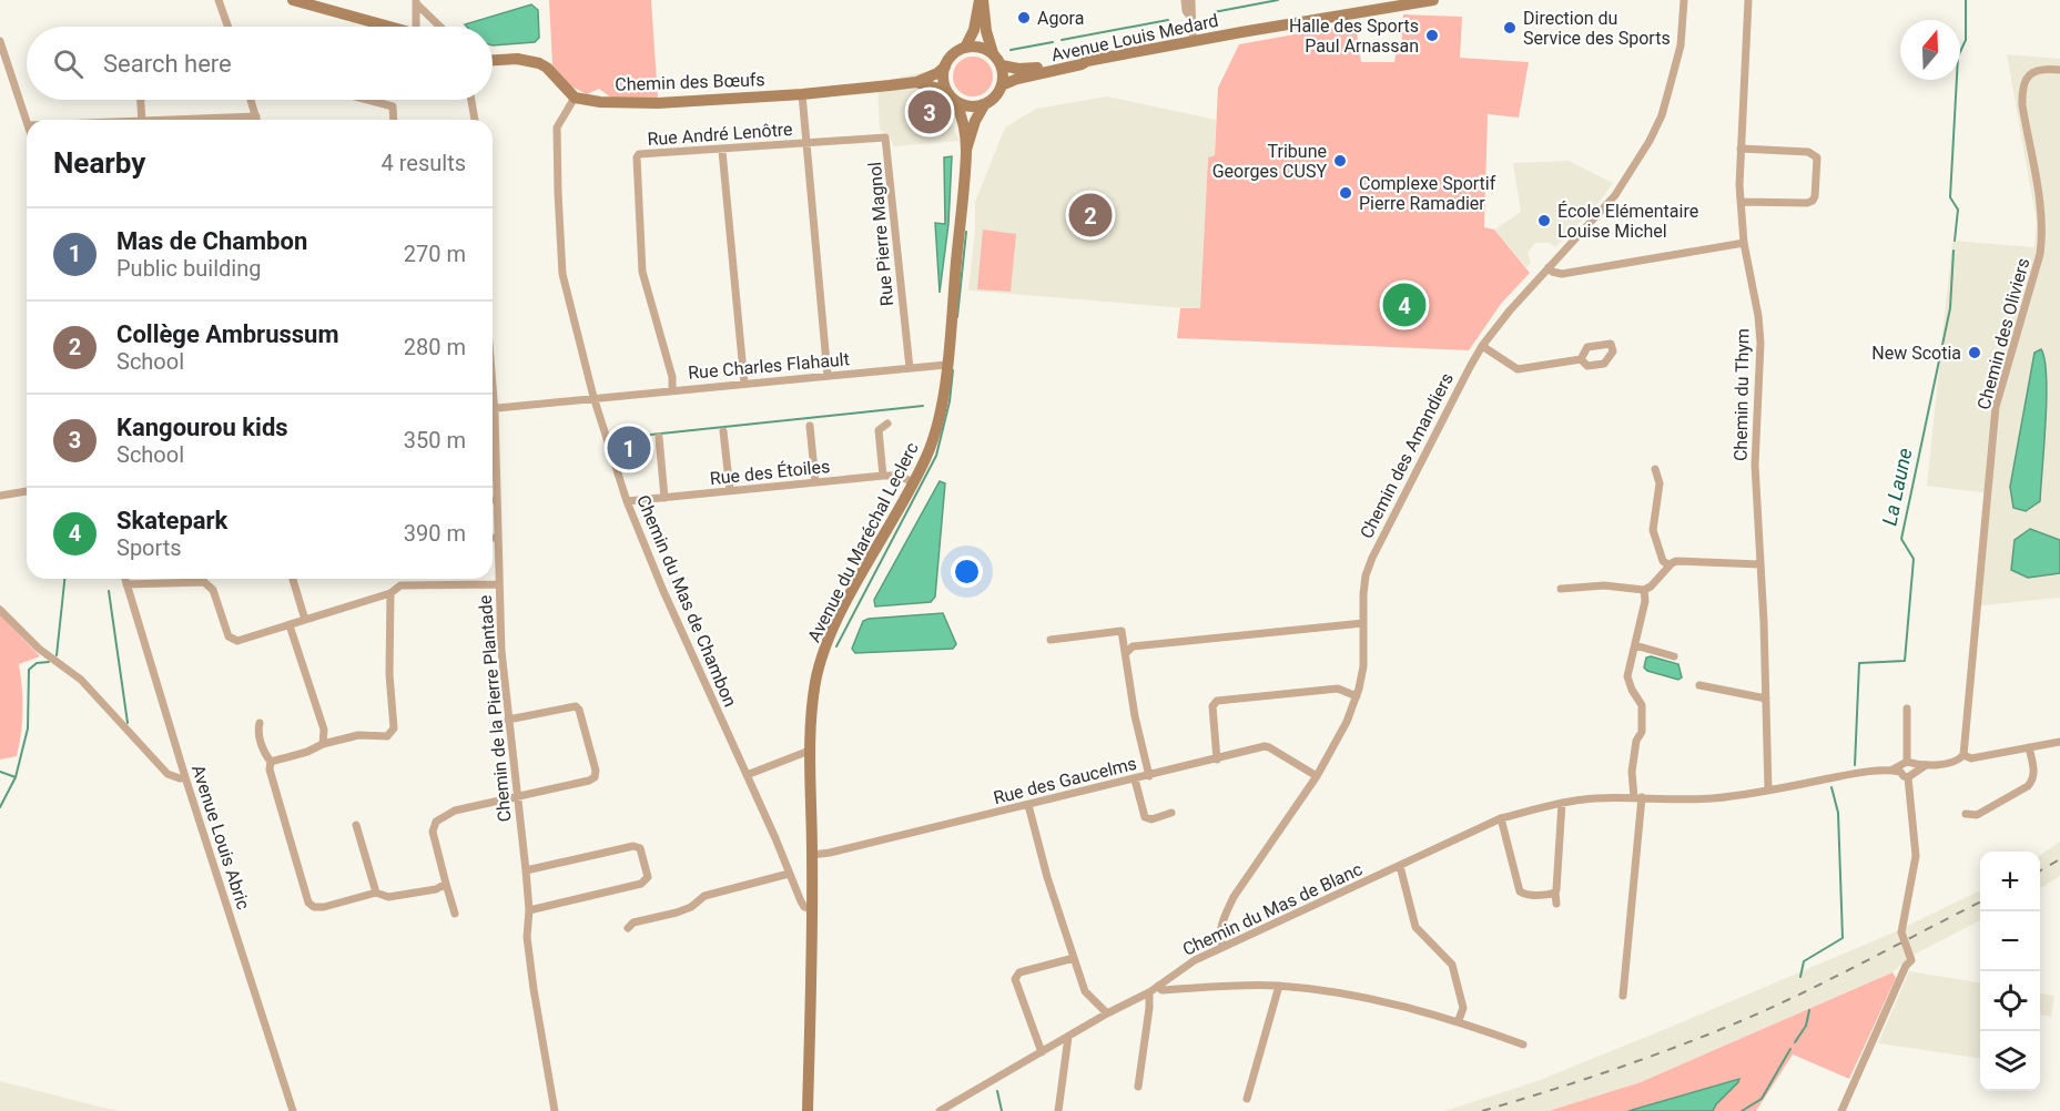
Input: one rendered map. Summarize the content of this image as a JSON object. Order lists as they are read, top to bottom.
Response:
{
  "streets": {
    "street": [
      "Avenue Louis Medard",
      "Chemin des Bœufs",
      "Rue André Lenôtre",
      "Rue Pierre Magnol",
      "Chemin des Oliviers",
      "Rue Charles Flahault",
      "Chemin du Thym",
      "Chemin des Amandiers",
      "Rue des Étoiles",
      "Avenue du Maréchal Leclerc",
      "Chemin du Mas de Chambon",
      "Chemin de la Pierre Plantade",
      "Rue des Gaucelms",
      "Avenue Louis Abric",
      "Chemin du Mas de Blanc"
    ]
  },
  "crossings": [
    ["Avenue Louis Medard", "Chemin des Bœufs"],
    ["Avenue Louis Medard", "Avenue du Maréchal Leclerc"],
    ["Chemin des Bœufs", "Avenue du Maréchal Leclerc"],
    ["Chemin des Bœufs", "Chemin du Mas de Chambon"],
    ["Rue André Lenôtre", "Rue Pierre Magnol"],
    ["Rue André Lenôtre", "Rue Charles Flahault"],
    ["Rue Pierre Magnol", "Rue Charles Flahault"],
    ["Rue Charles Flahault", "Avenue du Maréchal Leclerc"],
    ["Rue Charles Flahault", "Chemin du Mas de Chambon"],
    ["Chemin du Thym", "Chemin du Mas de Blanc"],
    ["Chemin des Amandiers", "Rue des Gaucelms"],
    ["Chemin des Amandiers", "Chemin du Mas de Blanc"],
    ["Rue des Étoiles", "Avenue du Maréchal Leclerc"],
    ["Rue des Étoiles", "Chemin du Mas de Chambon"],
    ["Avenue du Maréchal Leclerc", "Chemin du Mas de Chambon"],
    ["Avenue du Maréchal Leclerc", "Rue des Gaucelms"]
  ],
  "water": ["La Laune"],
  "places": [
    "Agora",
    "Direction du Service des Sports",
    "Halle des Sports Paul Arnassan",
    "Tribune Georges CUSY",
    "Complexe Sportif Pierre Ramadier",
    "École Elémentaire Louise Michel",
    "New Scotia"
  ],
  "north": "top",
  "page": {
    "search": "Search here",
    "pins": [
      "3",
      "2",
      "4",
      "1"
    ],
    "heading": ["Nearby", "4 results"],
    "list": [
      {
        "mark": "1",
        "name": "Mas de Chambon",
        "note": "Public building",
        "value": "270 m"
      },
      {
        "mark": "2",
        "name": "Collège Ambrussum",
        "note": "School",
        "value": "280 m"
      },
      {
        "mark": "3",
        "name": "Kangourou kids",
        "note": "School",
        "value": "350 m"
      },
      {
        "mark": "4",
        "name": "Skatepark",
        "note": "Sports",
        "value": "390 m"
      }
    ],
    "map_buttons": ["+", "−"]
  }
}
